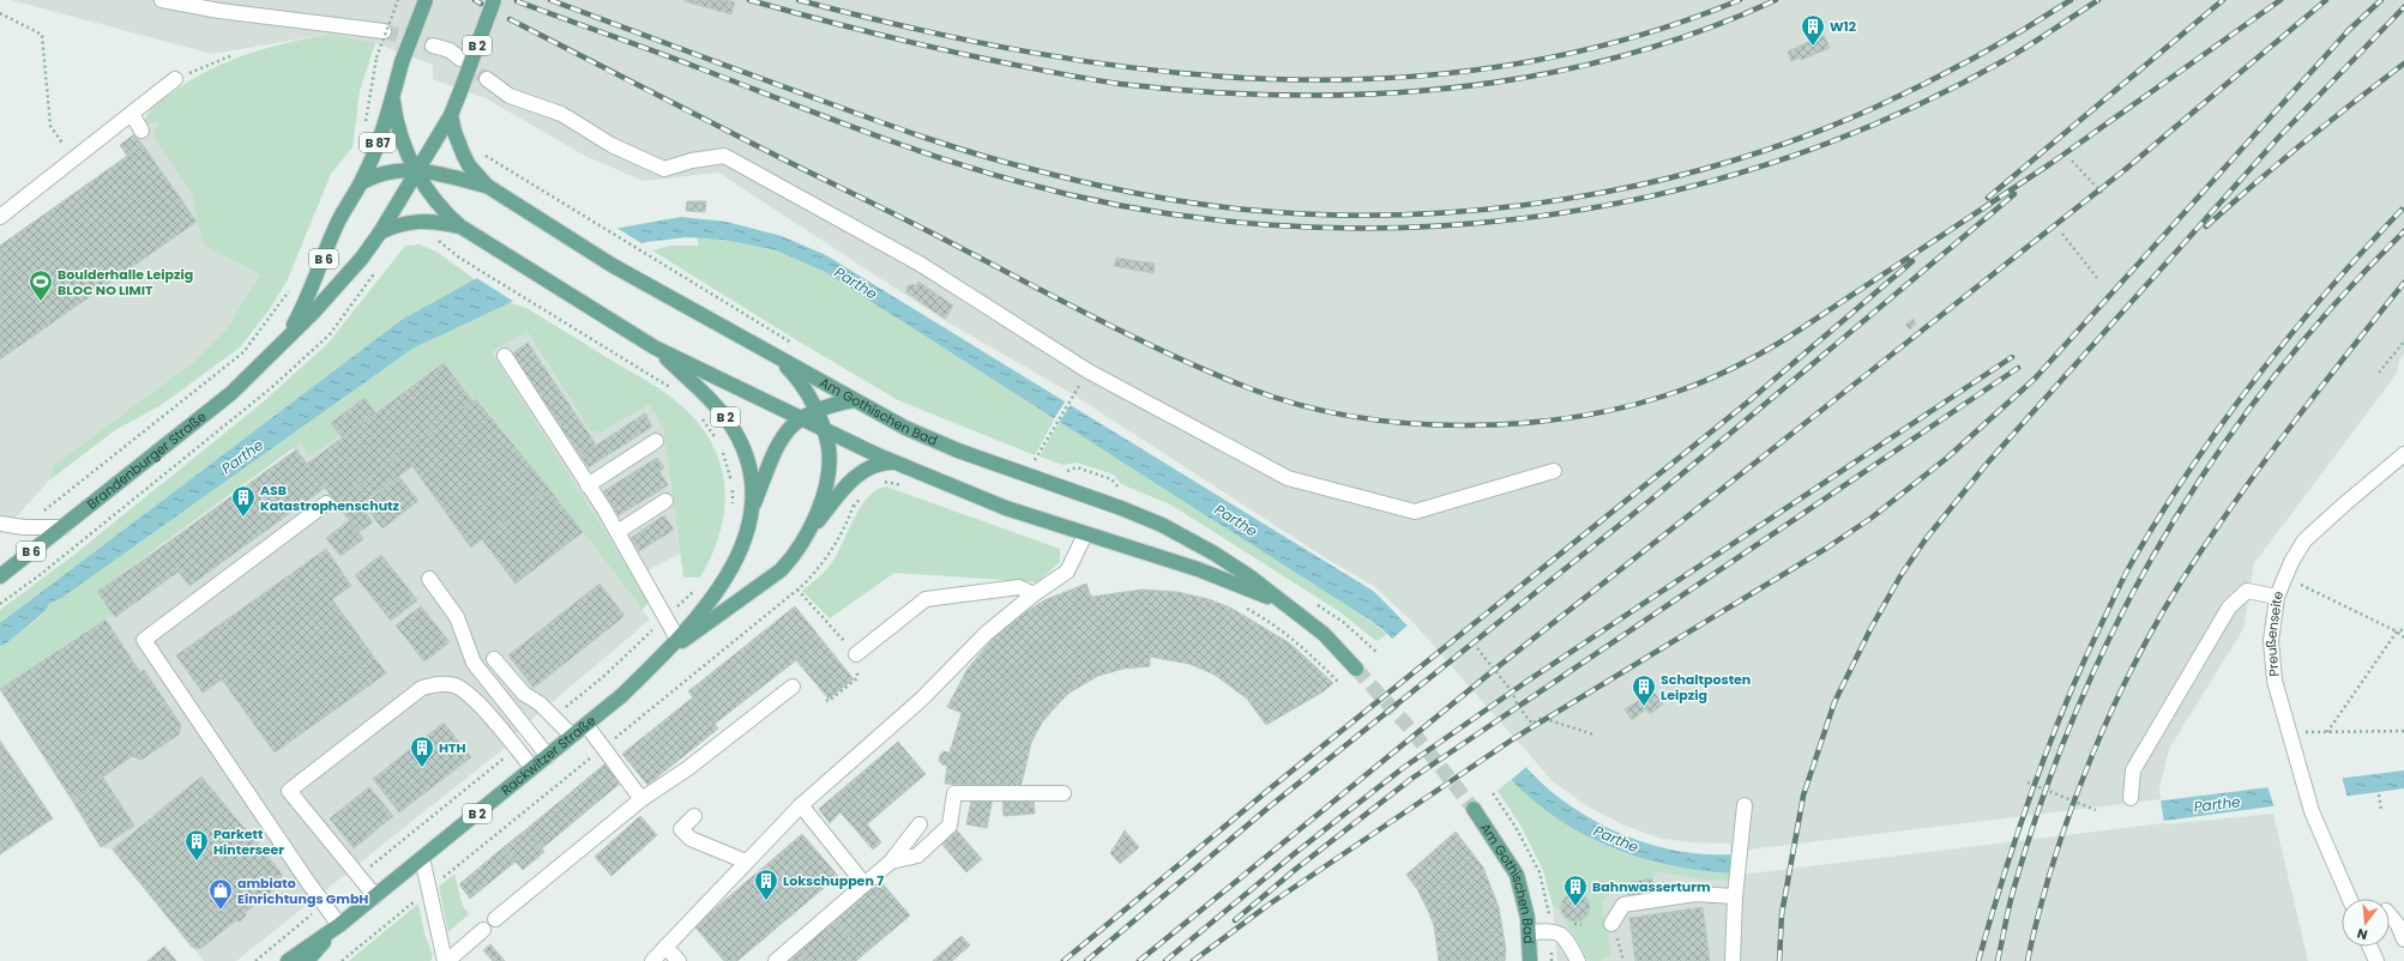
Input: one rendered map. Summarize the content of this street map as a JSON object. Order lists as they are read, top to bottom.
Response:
{
  "streets": {
    "main road": [
      "B 2",
      "B 87",
      "B 6",
      "Am Gothischen Bad",
      "Brandenburger Straße",
      "Rackwitzer Straße"
    ],
    "street": ["Preußenseite"]
  },
  "crossings": [
    ["B 2", "Am Gothischen Bad"],
    ["B 2", "Rackwitzer Straße"],
    ["Am Gothischen Bad", "Brandenburger Straße"],
    ["Am Gothischen Bad", "Rackwitzer Straße"]
  ],
  "water": ["Parthe"],
  "places": {
    "building": [
      "W12",
      "ASB Katastrophenschutz",
      "Schaltposten Leipzig",
      "HTH",
      "Parkett Hinterseer",
      "Lokschuppen 7",
      "Bahnwasserturm"
    ],
    "sports": ["Boulderhalle Leipzig BLOC NO LIMIT"],
    "shop": ["ambiato Einrichtungs GmbH"]
  },
  "north": "bottom"
}
